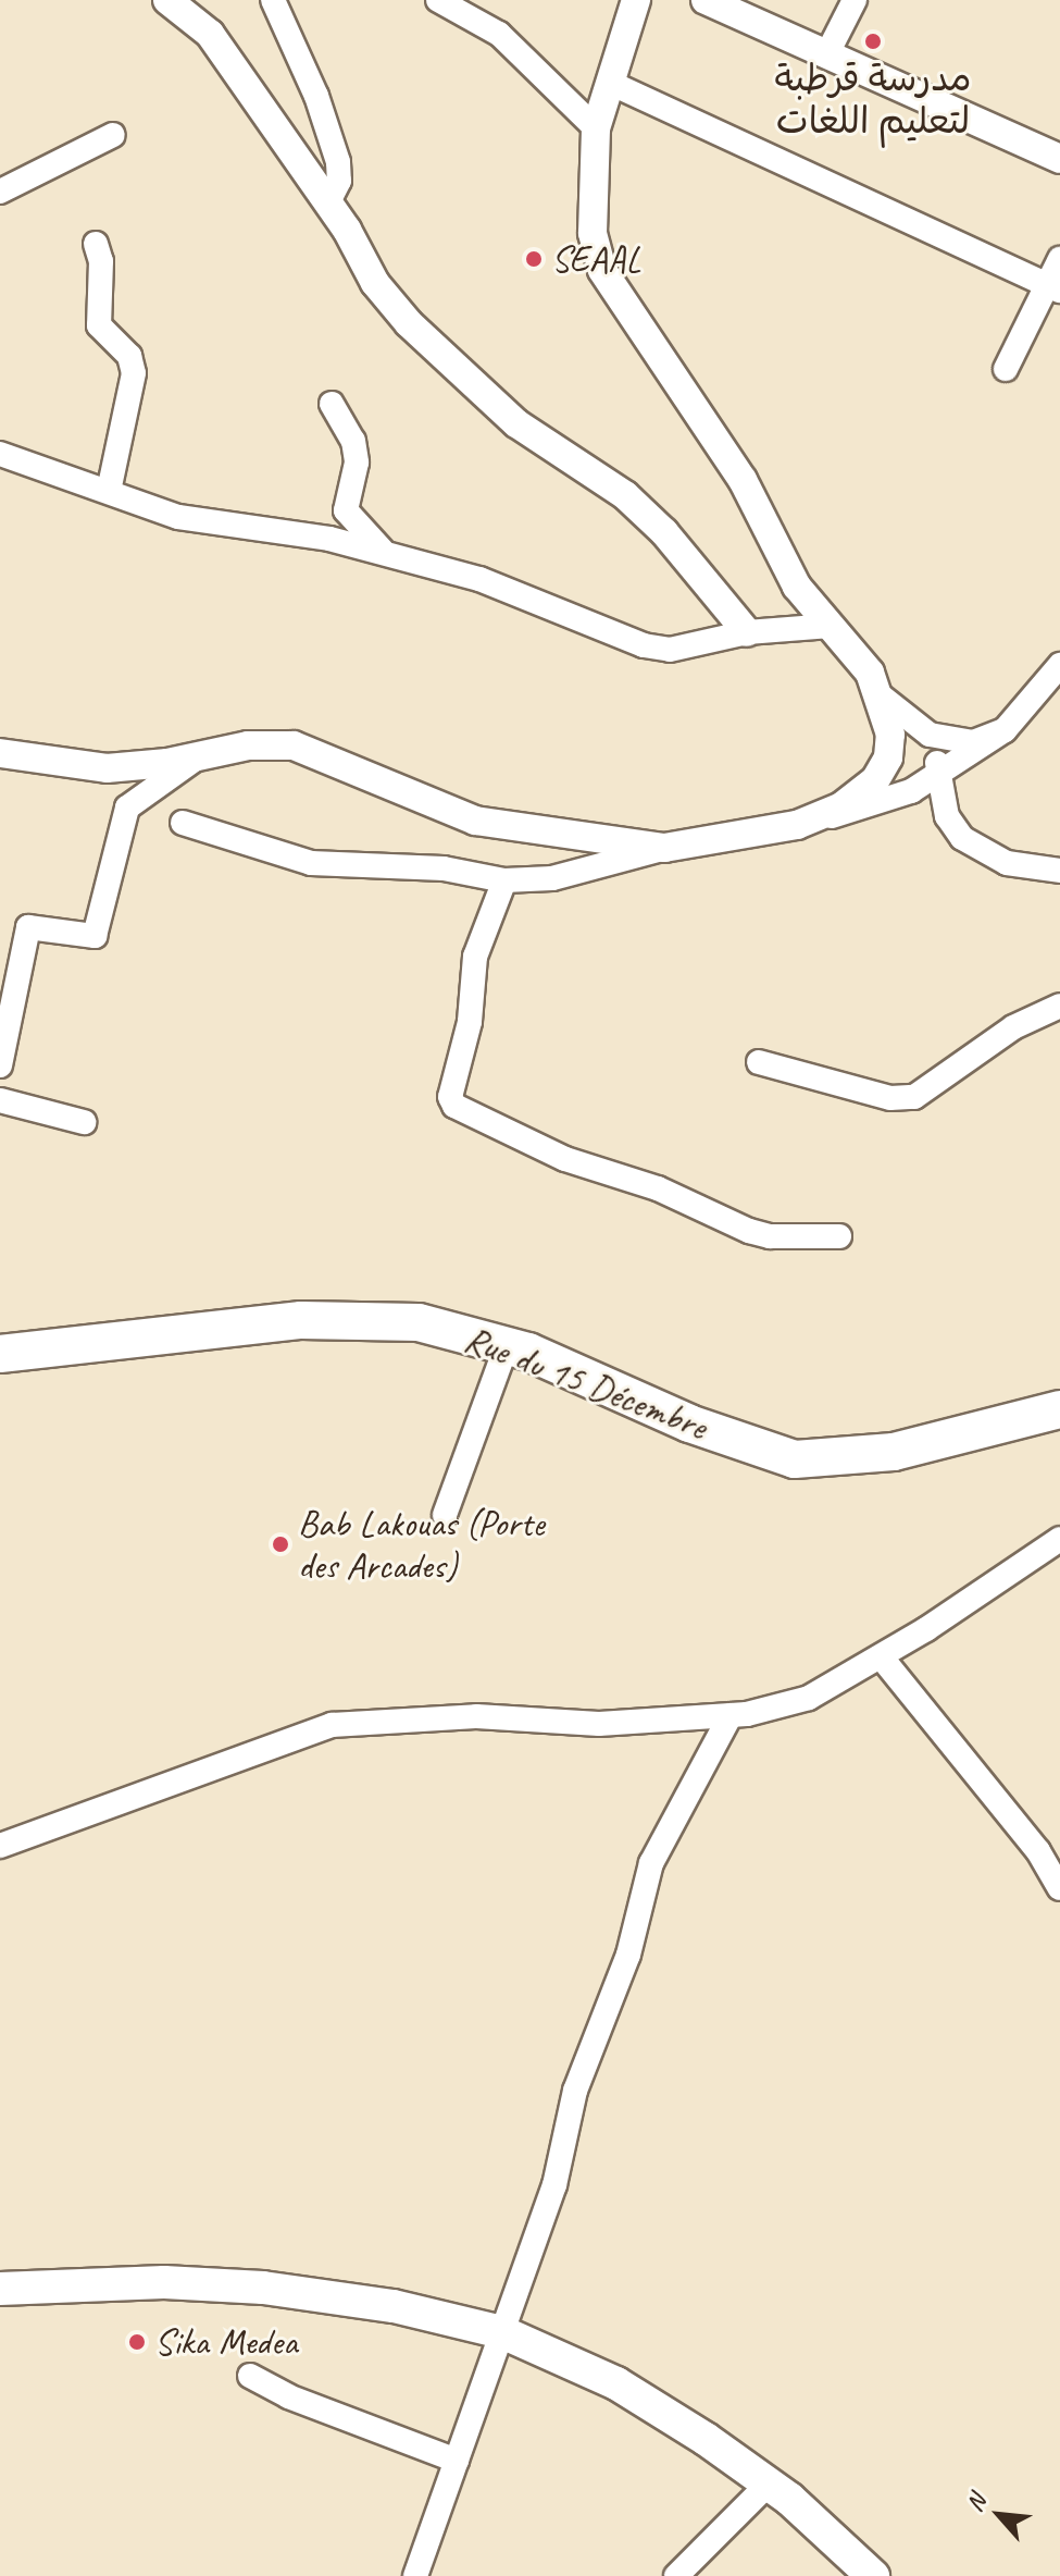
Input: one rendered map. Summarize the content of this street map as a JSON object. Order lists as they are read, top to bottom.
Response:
{
  "streets": {
    "main road": ["Rue du 15 Décembre"]
  },
  "places": [
    "مدرسة قرطبة لتعليم اللغات",
    "SEAAL",
    "Bab Lakouas (Porte des Arcades)",
    "Sika Medea"
  ],
  "north": "top left"
}
